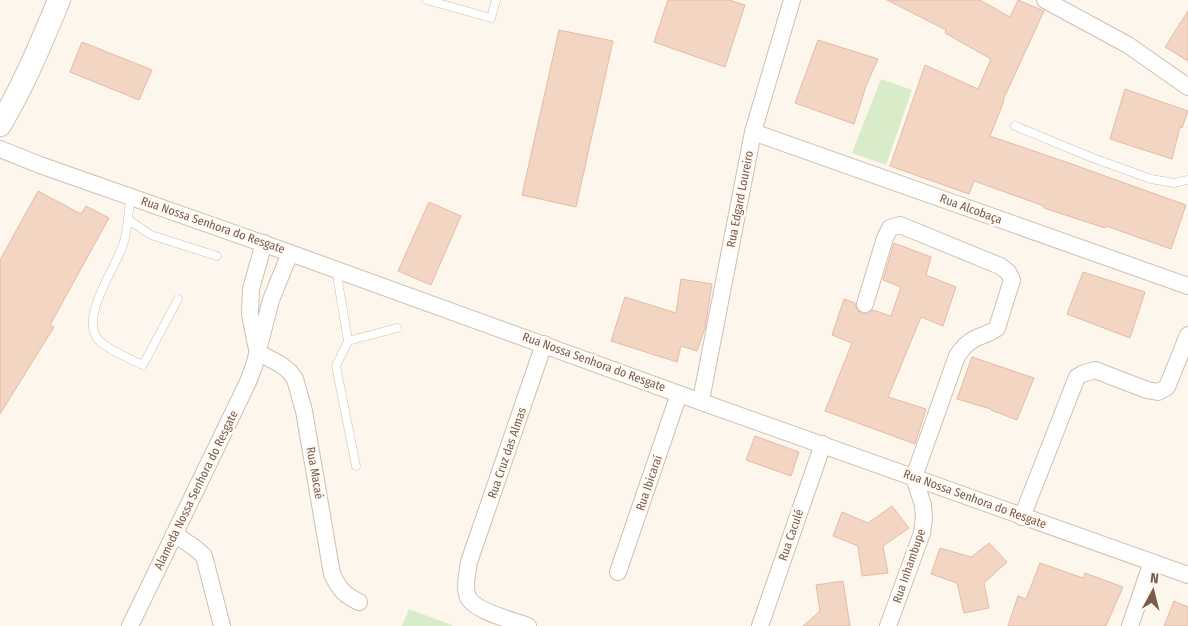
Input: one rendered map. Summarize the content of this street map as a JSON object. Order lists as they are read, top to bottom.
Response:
{
  "streets": {
    "street": [
      "Rua Edgard Loureiro",
      "Rua Alcobaça",
      "Rua Nossa Senhora do Resgate",
      "Rua Cruz das Almas",
      "Rua Macaé",
      "Rua Ibicaraí",
      "Alameda Nossa Senhora do Resgate",
      "Rua Caculé",
      "Rua Inhambupe"
    ]
  },
  "crossings": [
    ["Rua Edgard Loureiro", "Rua Alcobaça"],
    ["Rua Edgard Loureiro", "Rua Nossa Senhora do Resgate"],
    ["Rua Nossa Senhora do Resgate", "Rua Cruz das Almas"],
    ["Rua Nossa Senhora do Resgate", "Rua Ibicaraí"],
    ["Rua Nossa Senhora do Resgate", "Alameda Nossa Senhora do Resgate"],
    ["Rua Nossa Senhora do Resgate", "Rua Caculé"],
    ["Rua Nossa Senhora do Resgate", "Rua Inhambupe"],
    ["Rua Macaé", "Alameda Nossa Senhora do Resgate"]
  ],
  "north": "top"
}
